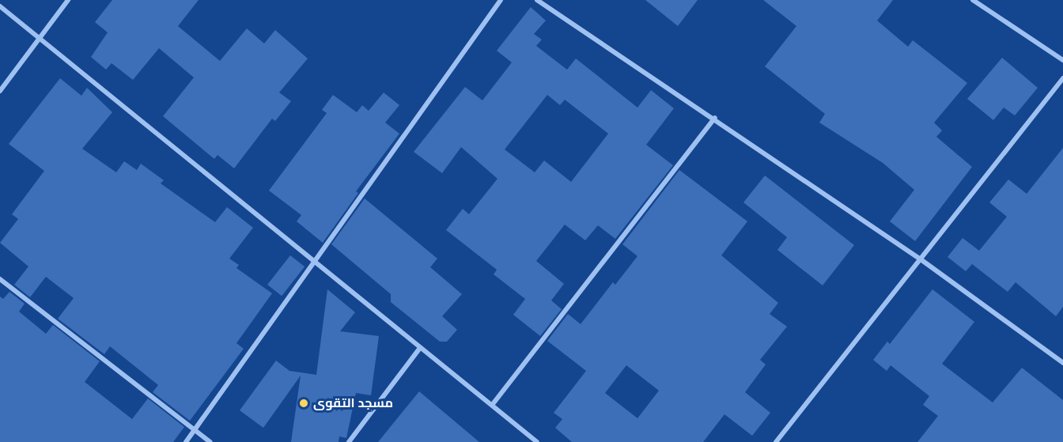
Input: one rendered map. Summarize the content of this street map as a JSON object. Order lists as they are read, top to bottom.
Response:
{
  "places": ["مسجد التقوى"]
}
